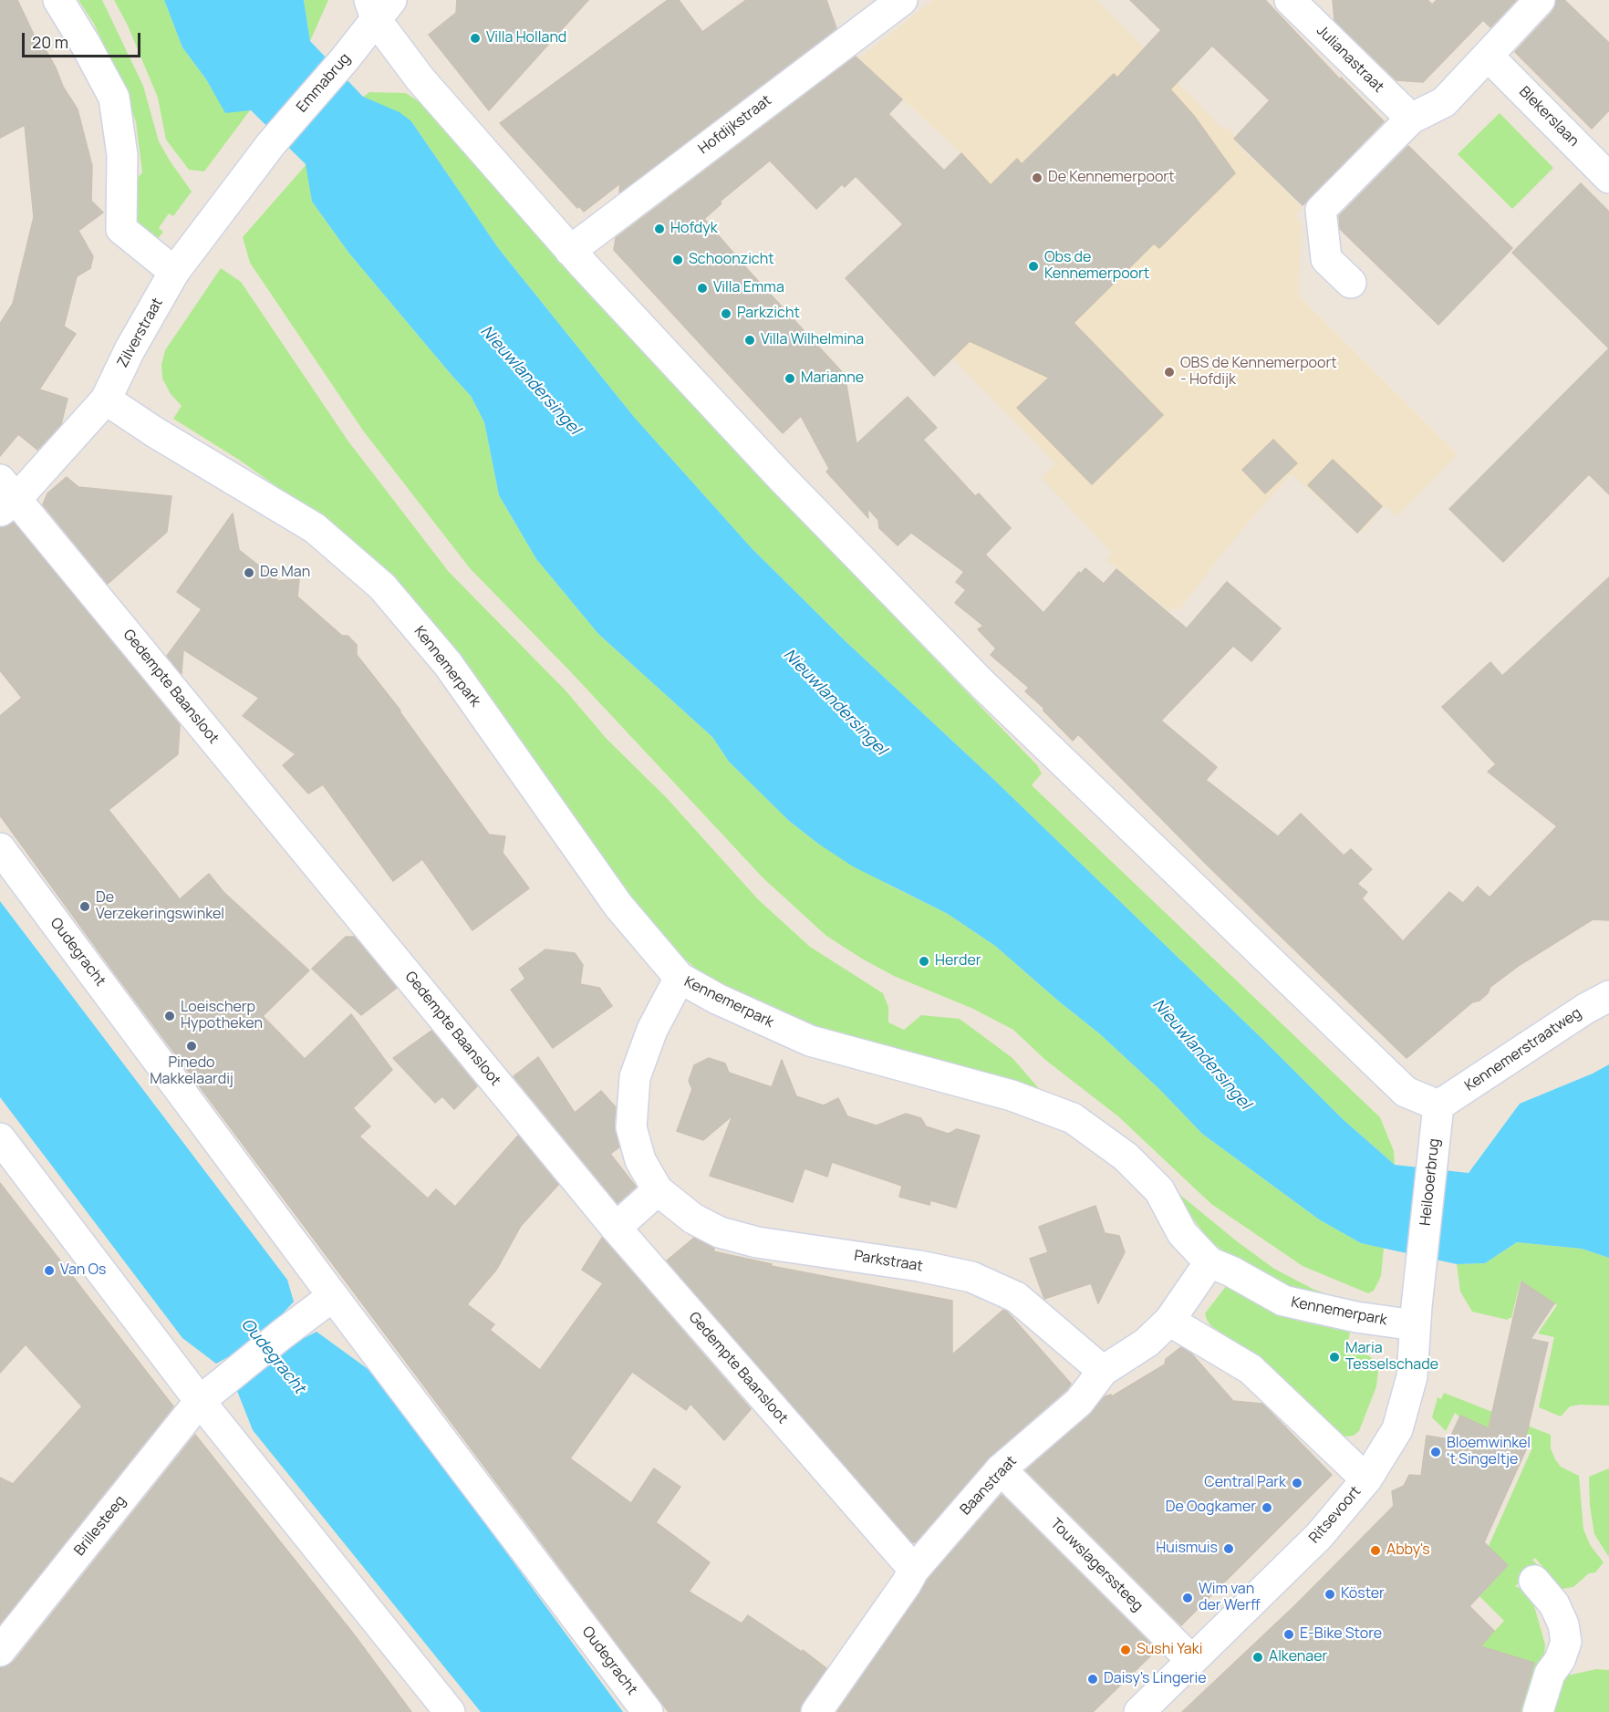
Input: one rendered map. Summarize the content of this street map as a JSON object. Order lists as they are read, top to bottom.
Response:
{
  "streets": {
    "street": [
      "Julianastraat",
      "Emmabrug",
      "Blekerslaan",
      "Hofdijkstraat",
      "Zilverstraat",
      "Kennemerpark",
      "Gedempte Baansloot",
      "Oudegracht",
      "Kennemerstraatweg",
      "Heilooerbrug",
      "Parkstraat",
      "Baanstraat",
      "Ritsevoort",
      "Brillesteeg",
      "Touwslagerssteeg"
    ]
  },
  "crossings": [
    ["Emmabrug", "Zilverstraat"],
    ["Zilverstraat", "Kennemerpark"],
    ["Zilverstraat", "Gedempte Baansloot"],
    ["Kennemerpark", "Parkstraat"],
    ["Kennemerpark", "Baanstraat"],
    ["Kennemerpark", "Ritsevoort"],
    ["Gedempte Baansloot", "Baanstraat"],
    ["Oudegracht", "Brillesteeg"],
    ["Kennemerstraatweg", "Heilooerbrug"],
    ["Heilooerbrug", "Ritsevoort"],
    ["Parkstraat", "Baanstraat"],
    ["Baanstraat", "Touwslagerssteeg"],
    ["Ritsevoort", "Touwslagerssteeg"]
  ],
  "water": ["Nieuwlandersingel", "Oudegracht"],
  "places": [
    "Villa Holland",
    "De Kennemerpoort",
    "Hofdyk",
    "Schoonzicht",
    "Obs de Kennemerpoort",
    "Villa Emma",
    "Parkzicht",
    "Villa Wilhelmina",
    "OBS de Kennemerpoort - Hofdijk",
    "Marianne",
    "De Man",
    "De Verzekeringswinkel",
    "Herder",
    "Loeischerp Hypotheken",
    "Pinedo Makkelaardij",
    "Van Os",
    "Maria Tesselschade",
    "Bloemwinkel 't Singeltje",
    "Central Park",
    "De Oogkamer",
    "Huismuis",
    "Abby's",
    "Köster",
    "Wim van der Werff",
    "E-Bike Store",
    "Sushi Yaki",
    "Alkenaer",
    "Daisy's Lingerie"
  ],
  "scale_bar": "20 m"
}
